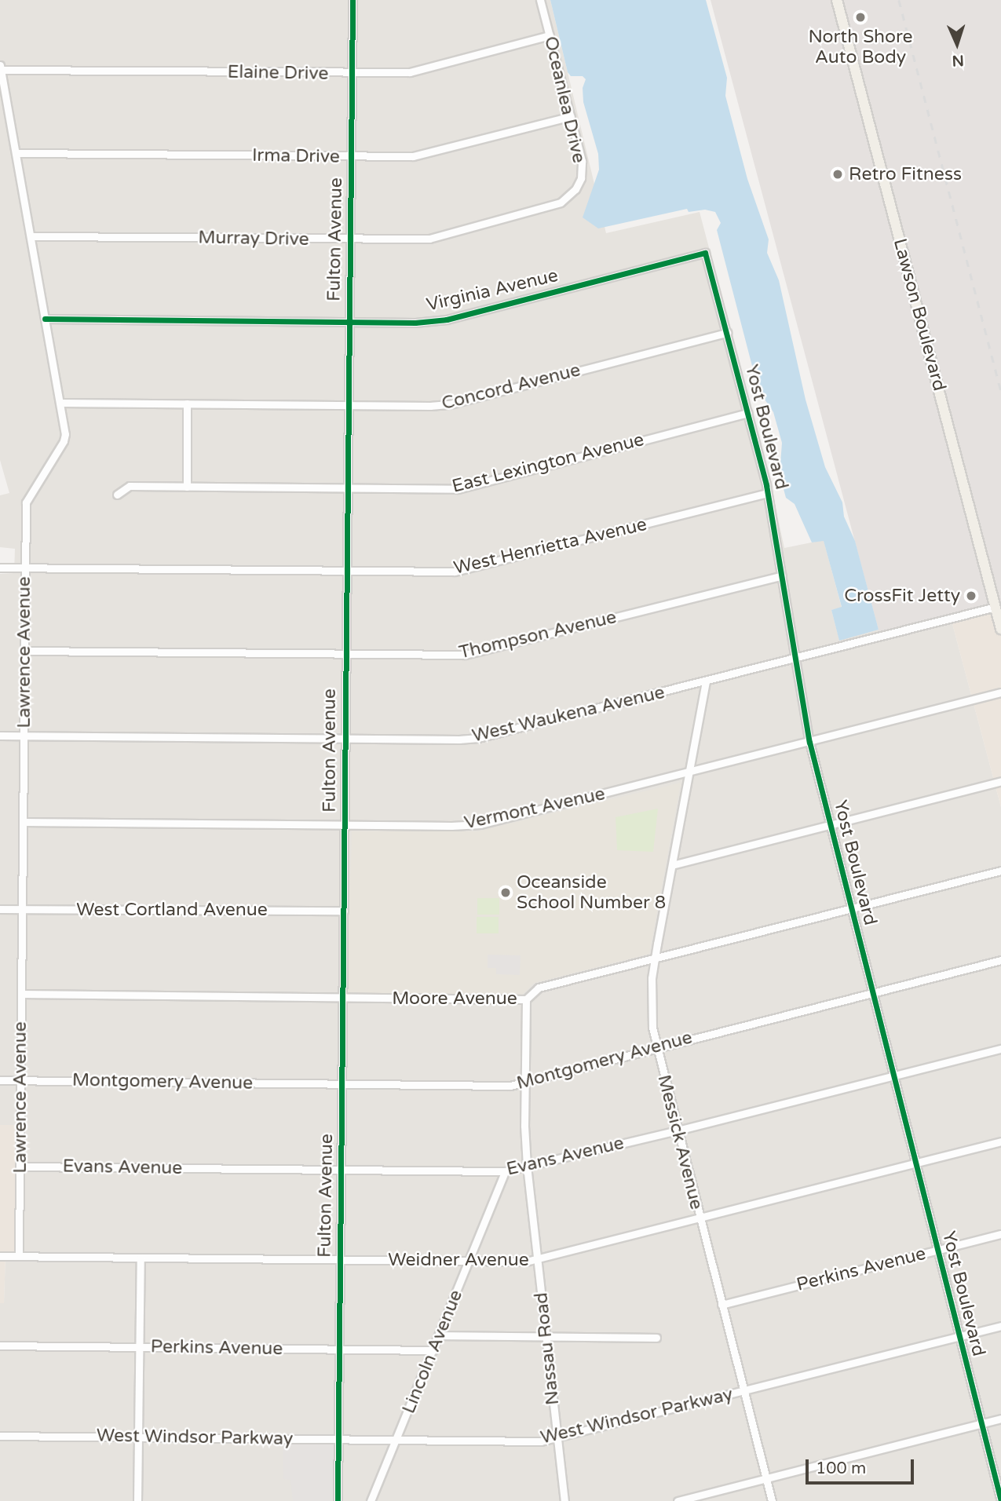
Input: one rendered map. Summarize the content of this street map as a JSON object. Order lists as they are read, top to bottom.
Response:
{
  "streets": {
    "main road": ["Lawson Boulevard"],
    "street": [
      "Elaine Drive",
      "Oceanlea Drive",
      "Irma Drive",
      "Murray Drive",
      "Fulton Avenue",
      "Virginia Avenue",
      "Concord Avenue",
      "Yost Boulevard",
      "East Lexington Avenue",
      "West Henrietta Avenue",
      "Thompson Avenue",
      "Lawrence Avenue",
      "West Waukena Avenue",
      "Vermont Avenue",
      "West Cortland Avenue",
      "Moore Avenue",
      "Montgomery Avenue",
      "Messick Avenue",
      "Evans Avenue",
      "Weidner Avenue",
      "Perkins Avenue",
      "Nassau Road",
      "Lincoln Avenue",
      "West Windsor Parkway"
    ]
  },
  "crossings": [
    ["Elaine Drive", "Oceanlea Drive"],
    ["Elaine Drive", "Fulton Avenue"],
    ["Elaine Drive", "Lawrence Avenue"],
    ["Oceanlea Drive", "Irma Drive"],
    ["Oceanlea Drive", "Murray Drive"],
    ["Irma Drive", "Fulton Avenue"],
    ["Irma Drive", "Lawrence Avenue"],
    ["Murray Drive", "Fulton Avenue"],
    ["Murray Drive", "Lawrence Avenue"],
    ["Fulton Avenue", "Virginia Avenue"],
    ["Fulton Avenue", "Concord Avenue"],
    ["Fulton Avenue", "East Lexington Avenue"],
    ["Fulton Avenue", "West Henrietta Avenue"],
    ["Fulton Avenue", "Thompson Avenue"],
    ["Fulton Avenue", "West Waukena Avenue"],
    ["Fulton Avenue", "Vermont Avenue"],
    ["Fulton Avenue", "West Cortland Avenue"],
    ["Fulton Avenue", "Moore Avenue"],
    ["Fulton Avenue", "Montgomery Avenue"],
    ["Fulton Avenue", "Evans Avenue"],
    ["Fulton Avenue", "Weidner Avenue"],
    ["Fulton Avenue", "Perkins Avenue"],
    ["Fulton Avenue", "West Windsor Parkway"],
    ["Virginia Avenue", "Yost Boulevard"],
    ["Virginia Avenue", "Lawrence Avenue"],
    ["Lawson Boulevard", "West Waukena Avenue"],
    ["Concord Avenue", "Yost Boulevard"],
    ["Concord Avenue", "Lawrence Avenue"],
    ["Yost Boulevard", "East Lexington Avenue"],
    ["Yost Boulevard", "West Henrietta Avenue"],
    ["Yost Boulevard", "Thompson Avenue"],
    ["Yost Boulevard", "West Waukena Avenue"],
    ["Yost Boulevard", "Vermont Avenue"],
    ["Yost Boulevard", "Moore Avenue"],
    ["Yost Boulevard", "Montgomery Avenue"],
    ["Yost Boulevard", "Evans Avenue"],
    ["Yost Boulevard", "Weidner Avenue"],
    ["Yost Boulevard", "Perkins Avenue"],
    ["Yost Boulevard", "West Windsor Parkway"],
    ["West Henrietta Avenue", "Lawrence Avenue"],
    ["Thompson Avenue", "Lawrence Avenue"],
    ["Lawrence Avenue", "West Waukena Avenue"],
    ["Lawrence Avenue", "Vermont Avenue"],
    ["Lawrence Avenue", "West Cortland Avenue"],
    ["Lawrence Avenue", "Moore Avenue"],
    ["Lawrence Avenue", "Montgomery Avenue"],
    ["Lawrence Avenue", "Evans Avenue"],
    ["Lawrence Avenue", "Weidner Avenue"],
    ["West Waukena Avenue", "Messick Avenue"],
    ["Vermont Avenue", "Messick Avenue"],
    ["Moore Avenue", "Messick Avenue"],
    ["Moore Avenue", "Nassau Road"],
    ["Montgomery Avenue", "Messick Avenue"],
    ["Montgomery Avenue", "Nassau Road"],
    ["Messick Avenue", "Evans Avenue"],
    ["Messick Avenue", "Weidner Avenue"],
    ["Messick Avenue", "Perkins Avenue"],
    ["Messick Avenue", "West Windsor Parkway"],
    ["Evans Avenue", "Nassau Road"],
    ["Evans Avenue", "Lincoln Avenue"],
    ["Weidner Avenue", "Nassau Road"],
    ["Weidner Avenue", "Lincoln Avenue"],
    ["Perkins Avenue", "Lincoln Avenue"],
    ["Nassau Road", "West Windsor Parkway"],
    ["Lincoln Avenue", "West Windsor Parkway"]
  ],
  "places": [
    "North Shore Auto Body",
    "Retro Fitness",
    "CrossFit Jetty",
    "Oceanside School Number 8"
  ],
  "scale_bar": "100 m",
  "north": "bottom"
}
